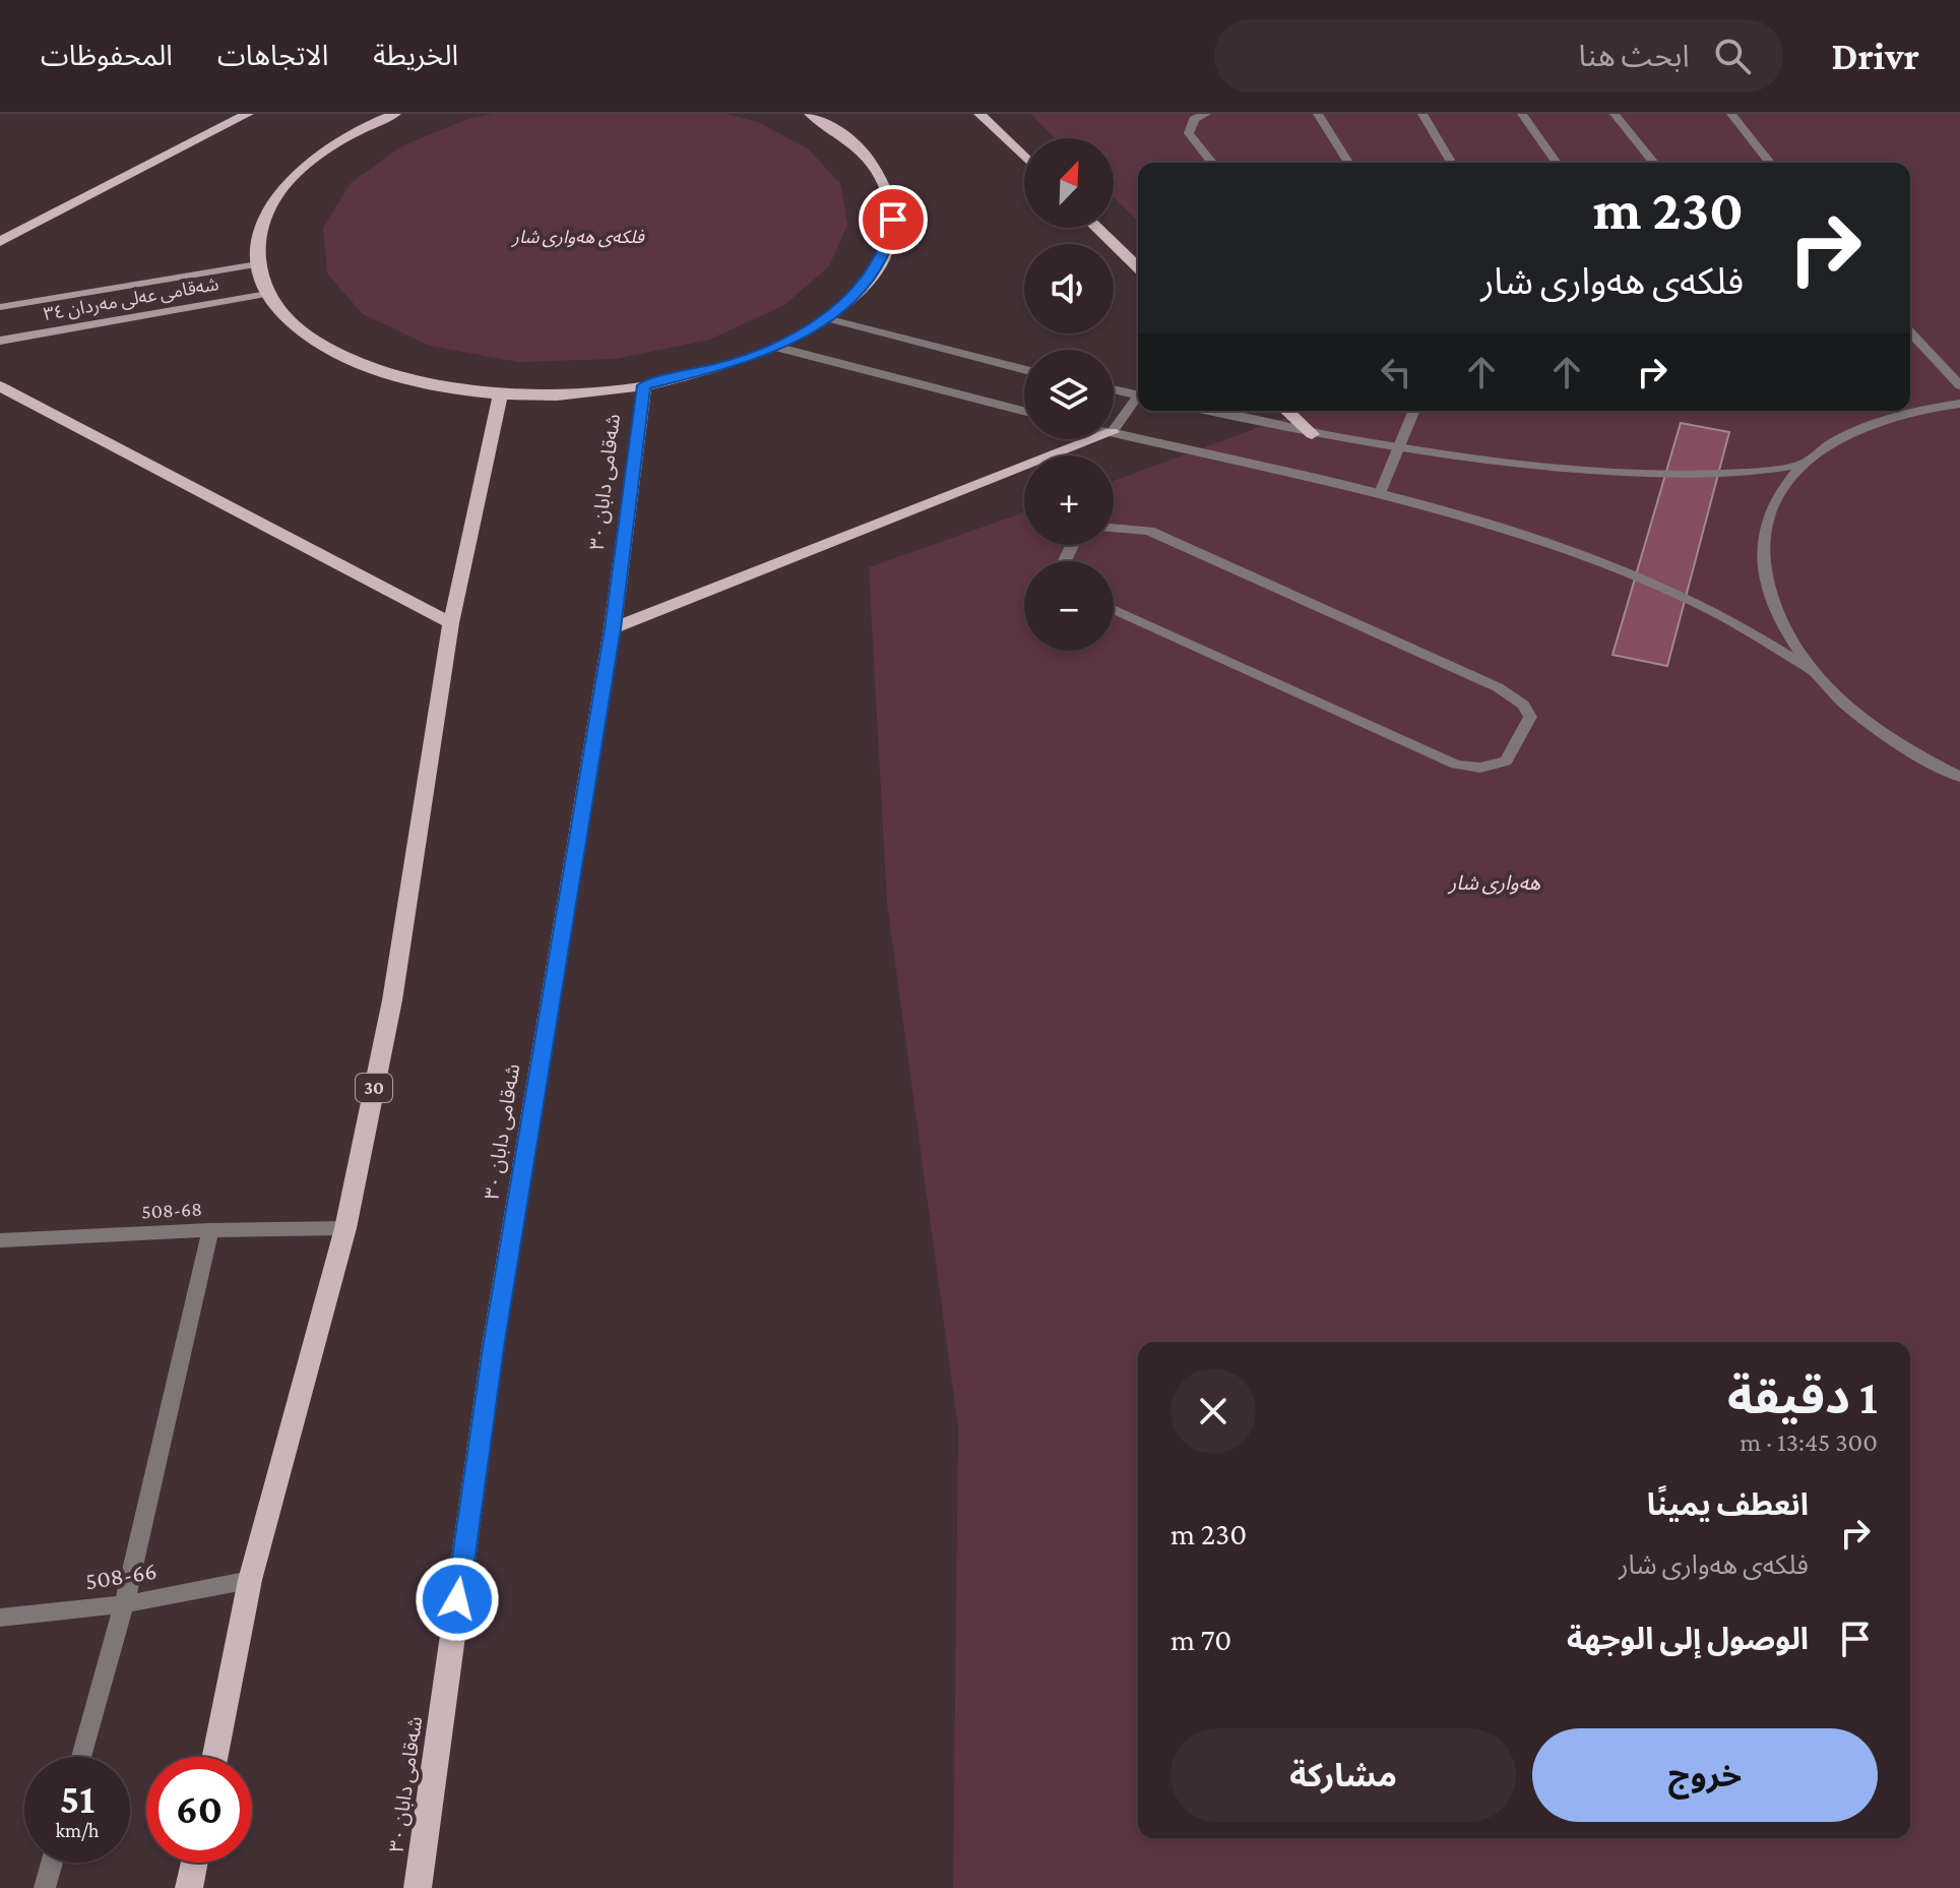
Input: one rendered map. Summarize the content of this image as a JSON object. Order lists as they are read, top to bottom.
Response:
{
  "streets": {
    "main road": ["شەقامی عەلی مەردان ٣٤", "شەقامی دابان ٣٠", "30"],
    "street": ["508-68", "508-66"]
  },
  "crossings": [
    ["30", "508-68"],
    ["30", "508-66"]
  ],
  "parks": ["فلکەی هەواری شار", "هەواری شار"],
  "north": "top right",
  "page": {
    "header": "Drivr",
    "search": "ابحث هنا",
    "nav": ["الخريطة", "الاتجاهات", "المحفوظات"],
    "map_buttons": ["+", "−"],
    "turn": ["230 m", "فلکەی هەواری شار"],
    "heading": ["1 دقيقة", "300 m · 13:45"],
    "list": [
      {
        "name": "انعطف يمينًا",
        "note": "فلکەی هەواری شار",
        "value": "230 m"
      },
      {
        "name": "الوصول إلى الوجهة",
        "value": "70 m"
      }
    ],
    "buttons": ["خروج", "مشاركة"],
    "speed": "51 km/h",
    "limit": "60"
  }
}
